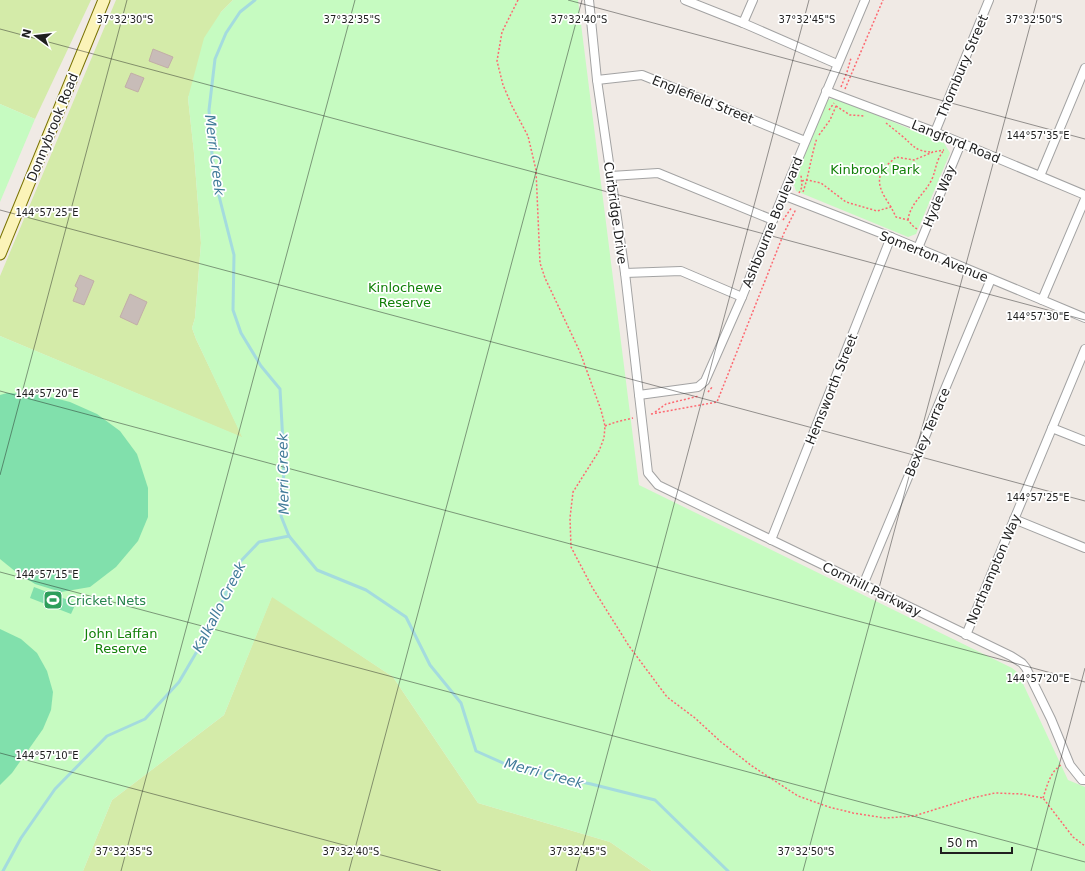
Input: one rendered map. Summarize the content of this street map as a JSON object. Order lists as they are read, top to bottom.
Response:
{
  "streets": {
    "main road": ["Donnybrook Road"],
    "street": [
      "Thornbury Street",
      "Englefield Street",
      "Langford Road",
      "Hyde Way",
      "Curbridge Drive",
      "Ashbourne Boulevard",
      "Somerton Avenue",
      "Hemsworth Street",
      "Bexley Terrace",
      "Northampton Way",
      "Cornhill Parkway"
    ]
  },
  "crossings": [
    ["Thornbury Street", "Langford Road"],
    ["Englefield Street", "Curbridge Drive"],
    ["Englefield Street", "Ashbourne Boulevard"],
    ["Langford Road", "Hyde Way"],
    ["Langford Road", "Ashbourne Boulevard"],
    ["Hyde Way", "Somerton Avenue"],
    ["Curbridge Drive", "Ashbourne Boulevard"],
    ["Curbridge Drive", "Cornhill Parkway"],
    ["Ashbourne Boulevard", "Somerton Avenue"],
    ["Somerton Avenue", "Hemsworth Street"],
    ["Somerton Avenue", "Bexley Terrace"],
    ["Hemsworth Street", "Cornhill Parkway"],
    ["Bexley Terrace", "Cornhill Parkway"],
    ["Northampton Way", "Cornhill Parkway"]
  ],
  "water": ["Merri Creek", "Kalkallo Creek"],
  "parks": ["Kinbrook Park", "Kinlochewe Reserve", "John Laffan Reserve"],
  "places": {
    "sports": ["Cricket Nets"]
  },
  "scale_bar": "50 m",
  "north": "left",
  "coordinates": [
    "37°32'30\"S",
    "37°32'35\"S",
    "37°32'40\"S",
    "37°32'45\"S",
    "37°32'50\"S",
    "144°57'35\"E",
    "144°57'25\"E",
    "144°57'30\"E",
    "144°57'20\"E",
    "144°57'15\"E",
    "144°57'10\"E"
  ]
}
